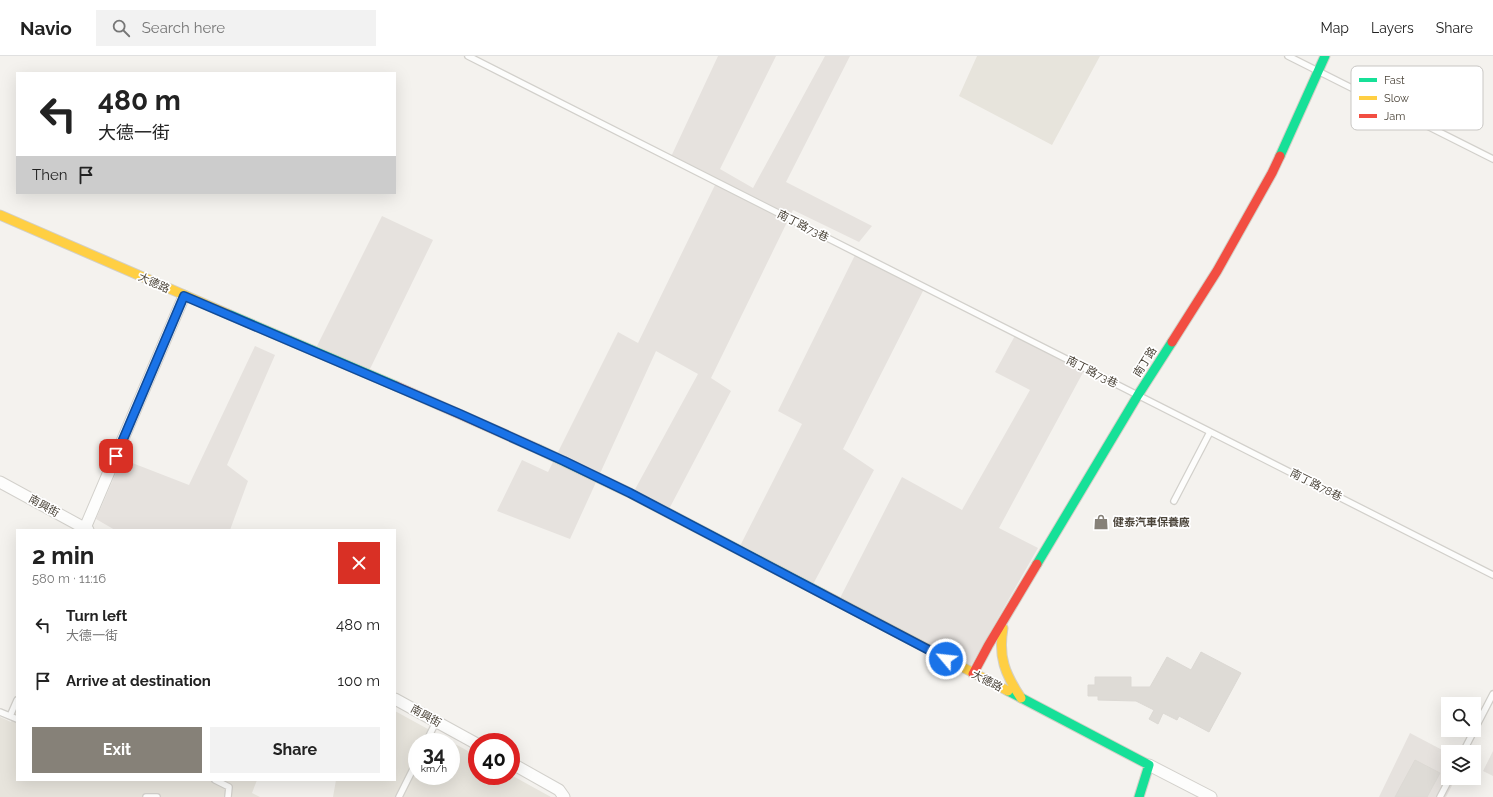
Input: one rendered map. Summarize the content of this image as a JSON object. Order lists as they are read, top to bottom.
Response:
{
  "streets": {
    "street": ["大德路", "南丁路", "南興街"],
    "lane": ["南丁路73巷", "南丁路78巷"]
  },
  "crossings": [
    ["南丁路73巷", "南丁路"],
    ["南丁路73巷", "南丁路78巷"],
    ["大德路", "南丁路"],
    ["南丁路", "南丁路78巷"]
  ],
  "places": {
    "shop": ["健泰汽車保養廠"]
  },
  "legend": ["Fast", "Slow", "Jam"],
  "page": {
    "header": "Navio",
    "search": "Search here",
    "nav": ["Map", "Layers", "Share"],
    "turn": ["480 m", "大德一街"],
    "then": "Then",
    "heading": ["2 min", "580 m · 11:16"],
    "list": [
      {
        "name": "Turn left",
        "note": "大德一街",
        "value": "480 m"
      },
      {
        "name": "Arrive at destination",
        "value": "100 m"
      }
    ],
    "buttons": ["Exit", "Share"],
    "speed": "34 km/h",
    "limit": "40"
  }
}
